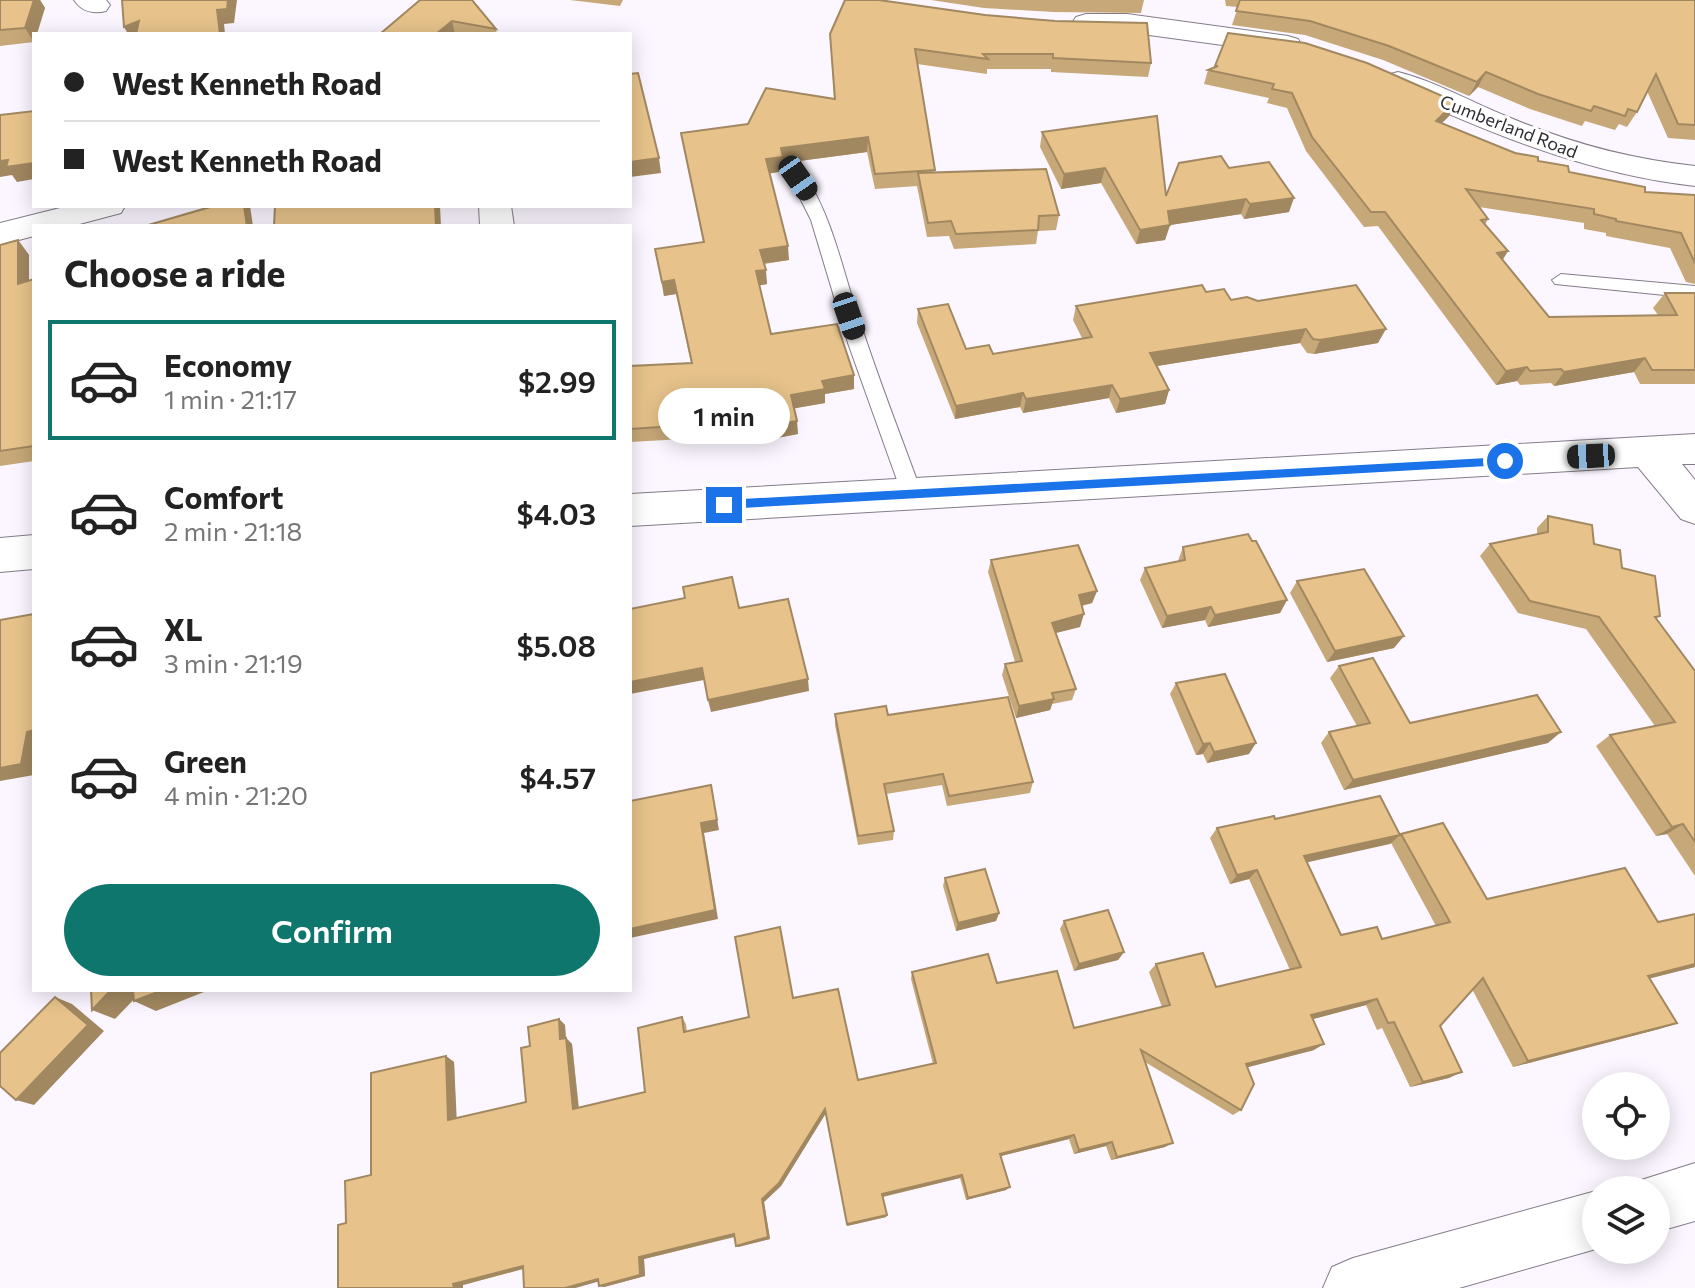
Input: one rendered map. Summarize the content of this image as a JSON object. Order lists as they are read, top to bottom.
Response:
{
  "streets": {
    "street": ["Cumberland Road"]
  },
  "page": {
    "banner": ["West Kenneth Road", "West Kenneth Road"],
    "heading": "Choose a ride",
    "list": [
      {
        "name": "Economy",
        "note": "1 min · 21:17",
        "value": "$2.99"
      },
      {
        "name": "Comfort",
        "note": "2 min · 21:18",
        "value": "$4.03"
      },
      {
        "name": "XL",
        "note": "3 min · 21:19",
        "value": "$5.08"
      },
      {
        "name": "Green",
        "note": "4 min · 21:20",
        "value": "$4.57"
      }
    ],
    "bubble": "1 min",
    "buttons": "Confirm"
  }
}
